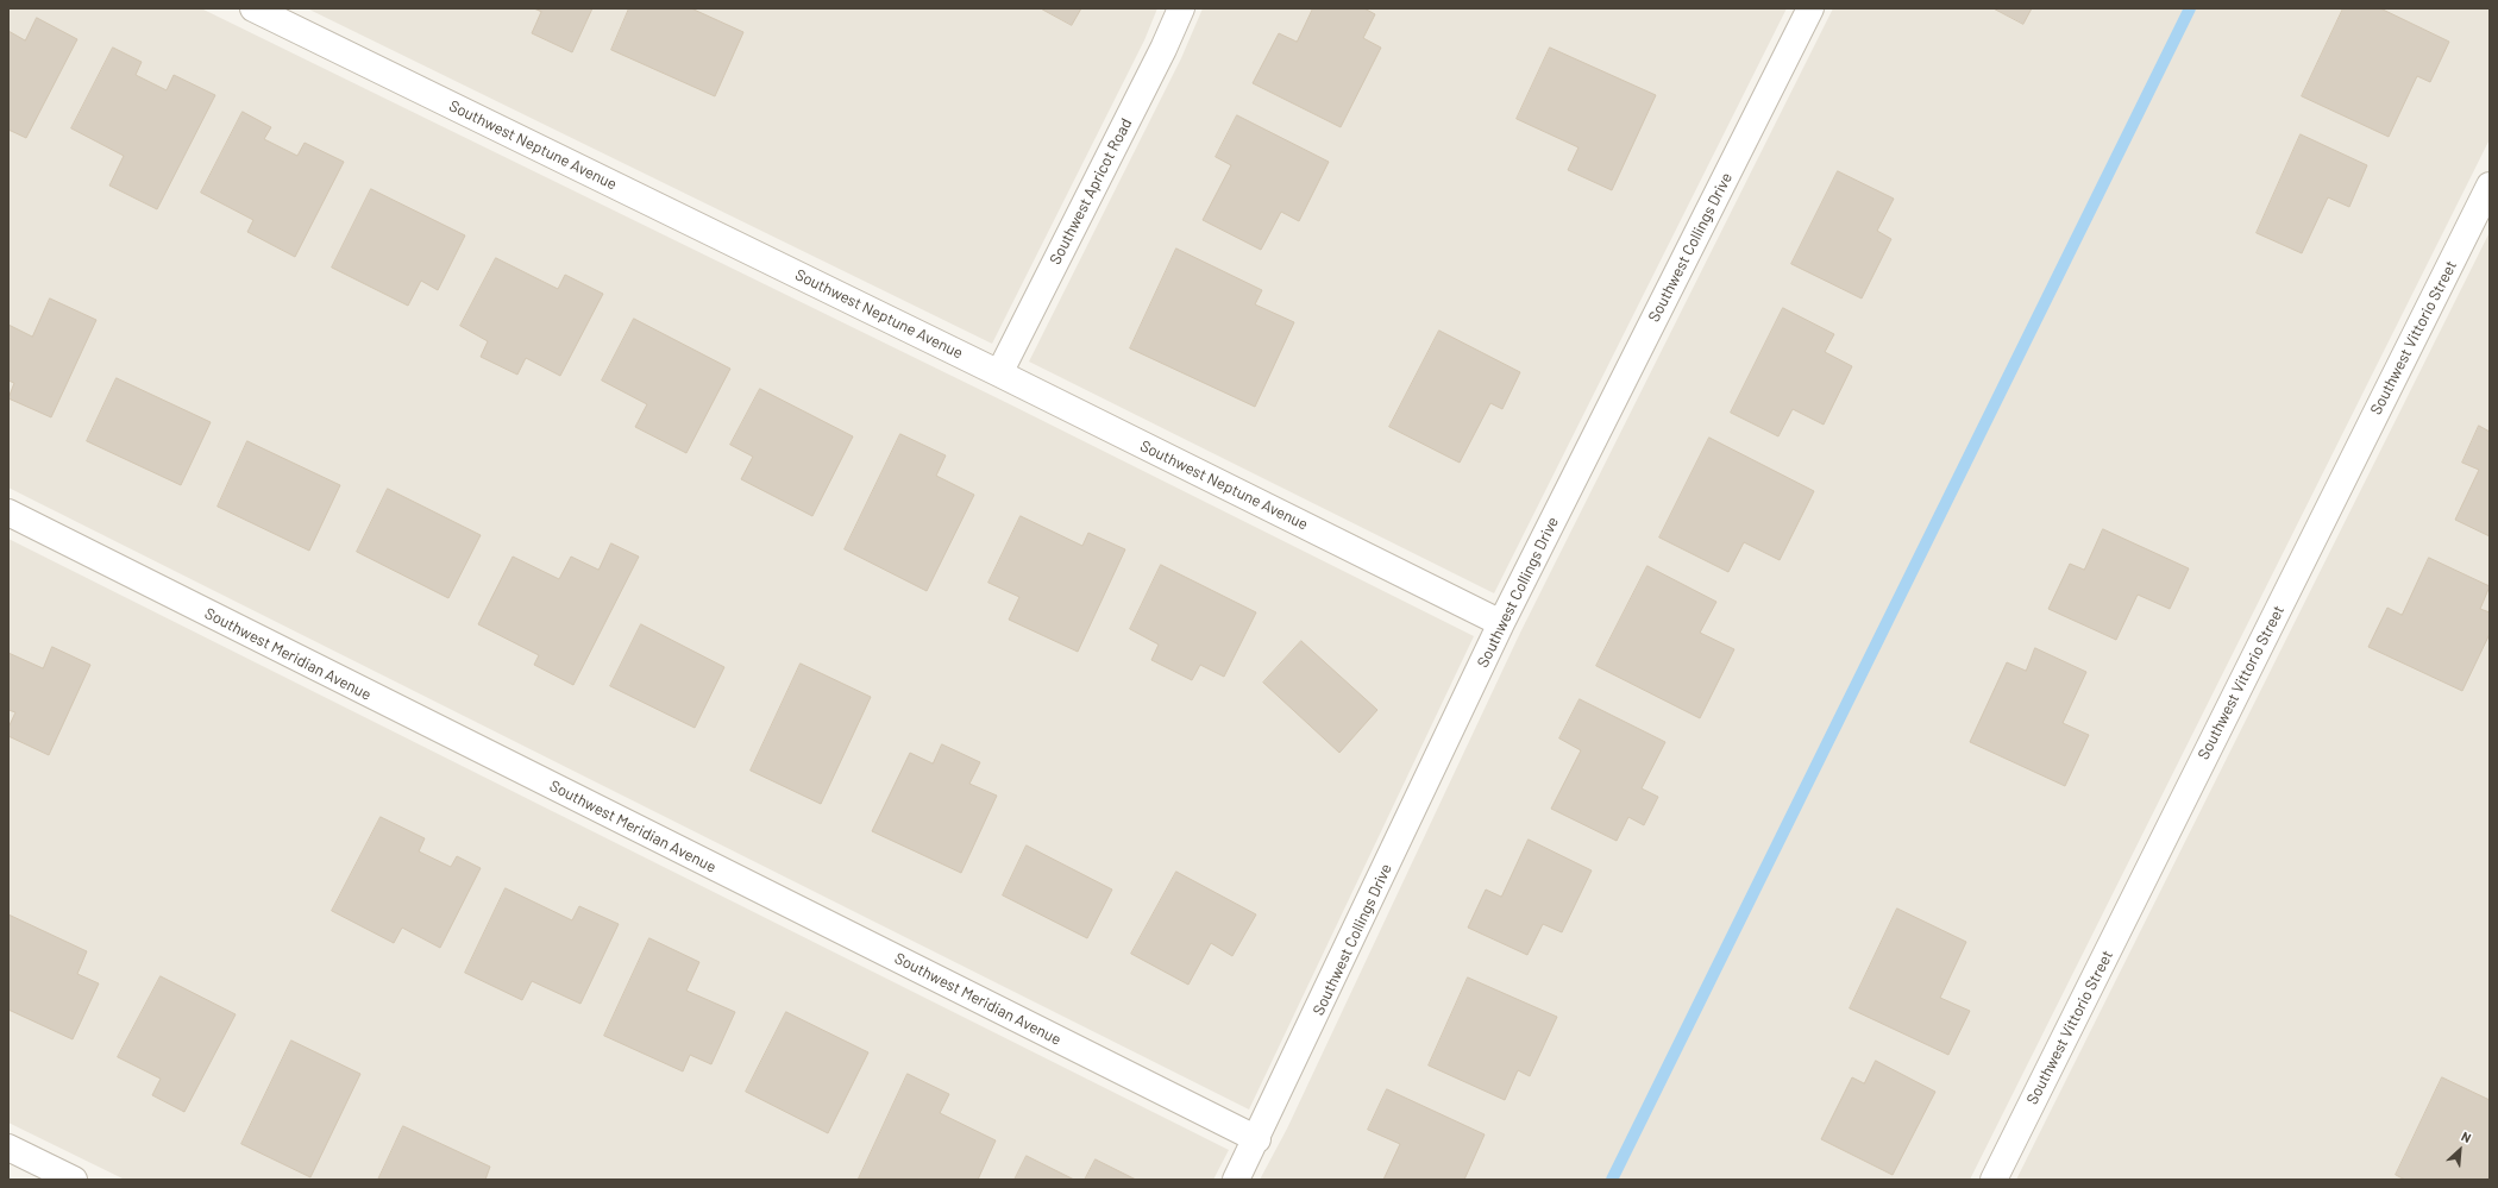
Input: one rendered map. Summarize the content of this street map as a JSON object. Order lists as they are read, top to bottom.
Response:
{
  "streets": {
    "street": [
      "Southwest Neptune Avenue",
      "Southwest Apricot Road",
      "Southwest Collings Drive",
      "Southwest Vittorio Street",
      "Southwest Meridian Avenue"
    ]
  },
  "crossings": [
    ["Southwest Neptune Avenue", "Southwest Apricot Road"],
    ["Southwest Neptune Avenue", "Southwest Collings Drive"],
    ["Southwest Collings Drive", "Southwest Meridian Avenue"]
  ],
  "north": "top right"
}
